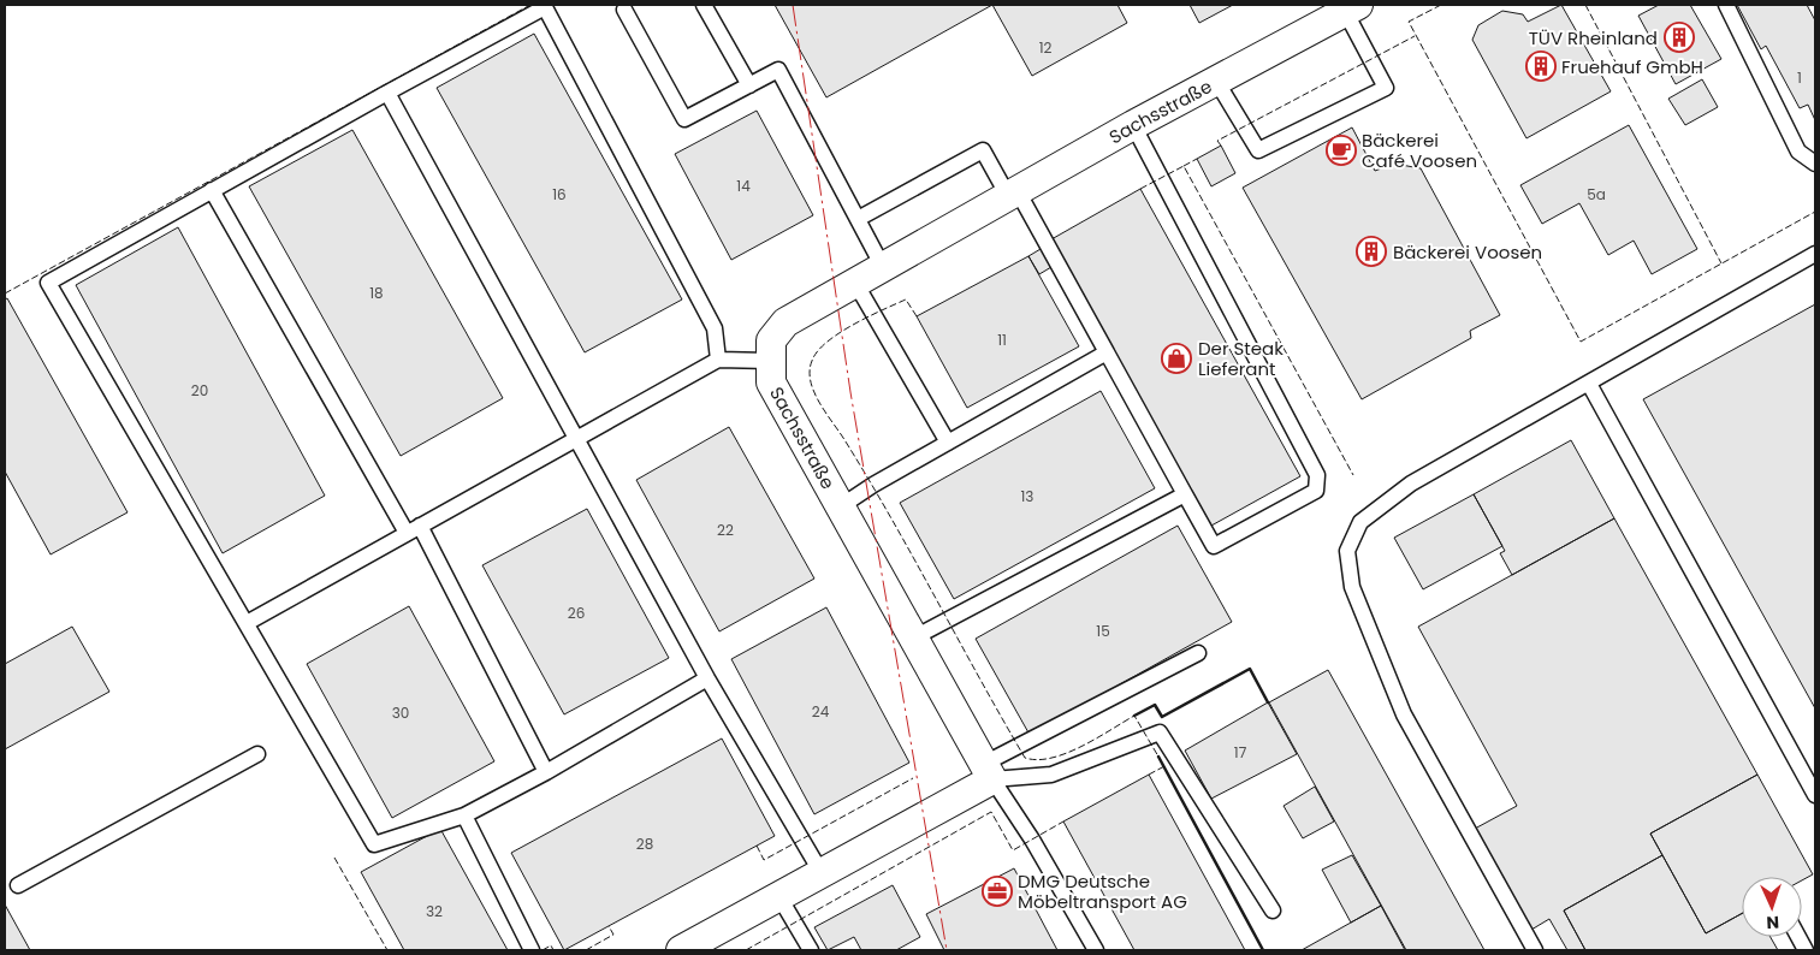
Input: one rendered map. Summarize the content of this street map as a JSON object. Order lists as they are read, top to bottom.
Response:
{
  "streets": {
    "street": ["Sachsstraße"]
  },
  "places": {
    "building": ["TÜV Rheinland", "Fruehauf GmbH", "Bäckerei Voosen"],
    "cafe": ["Bäckerei Café Voosen"],
    "shop": ["Der Steak Lieferant"],
    "office": ["DMG Deutsche Möbeltransport AG"]
  },
  "house_numbers": [
    "12",
    "1",
    "14",
    "16",
    "5a",
    "18",
    "11",
    "20",
    "13",
    "22",
    "26",
    "15",
    "24",
    "30",
    "17",
    "28",
    "32"
  ],
  "north": "bottom"
}
